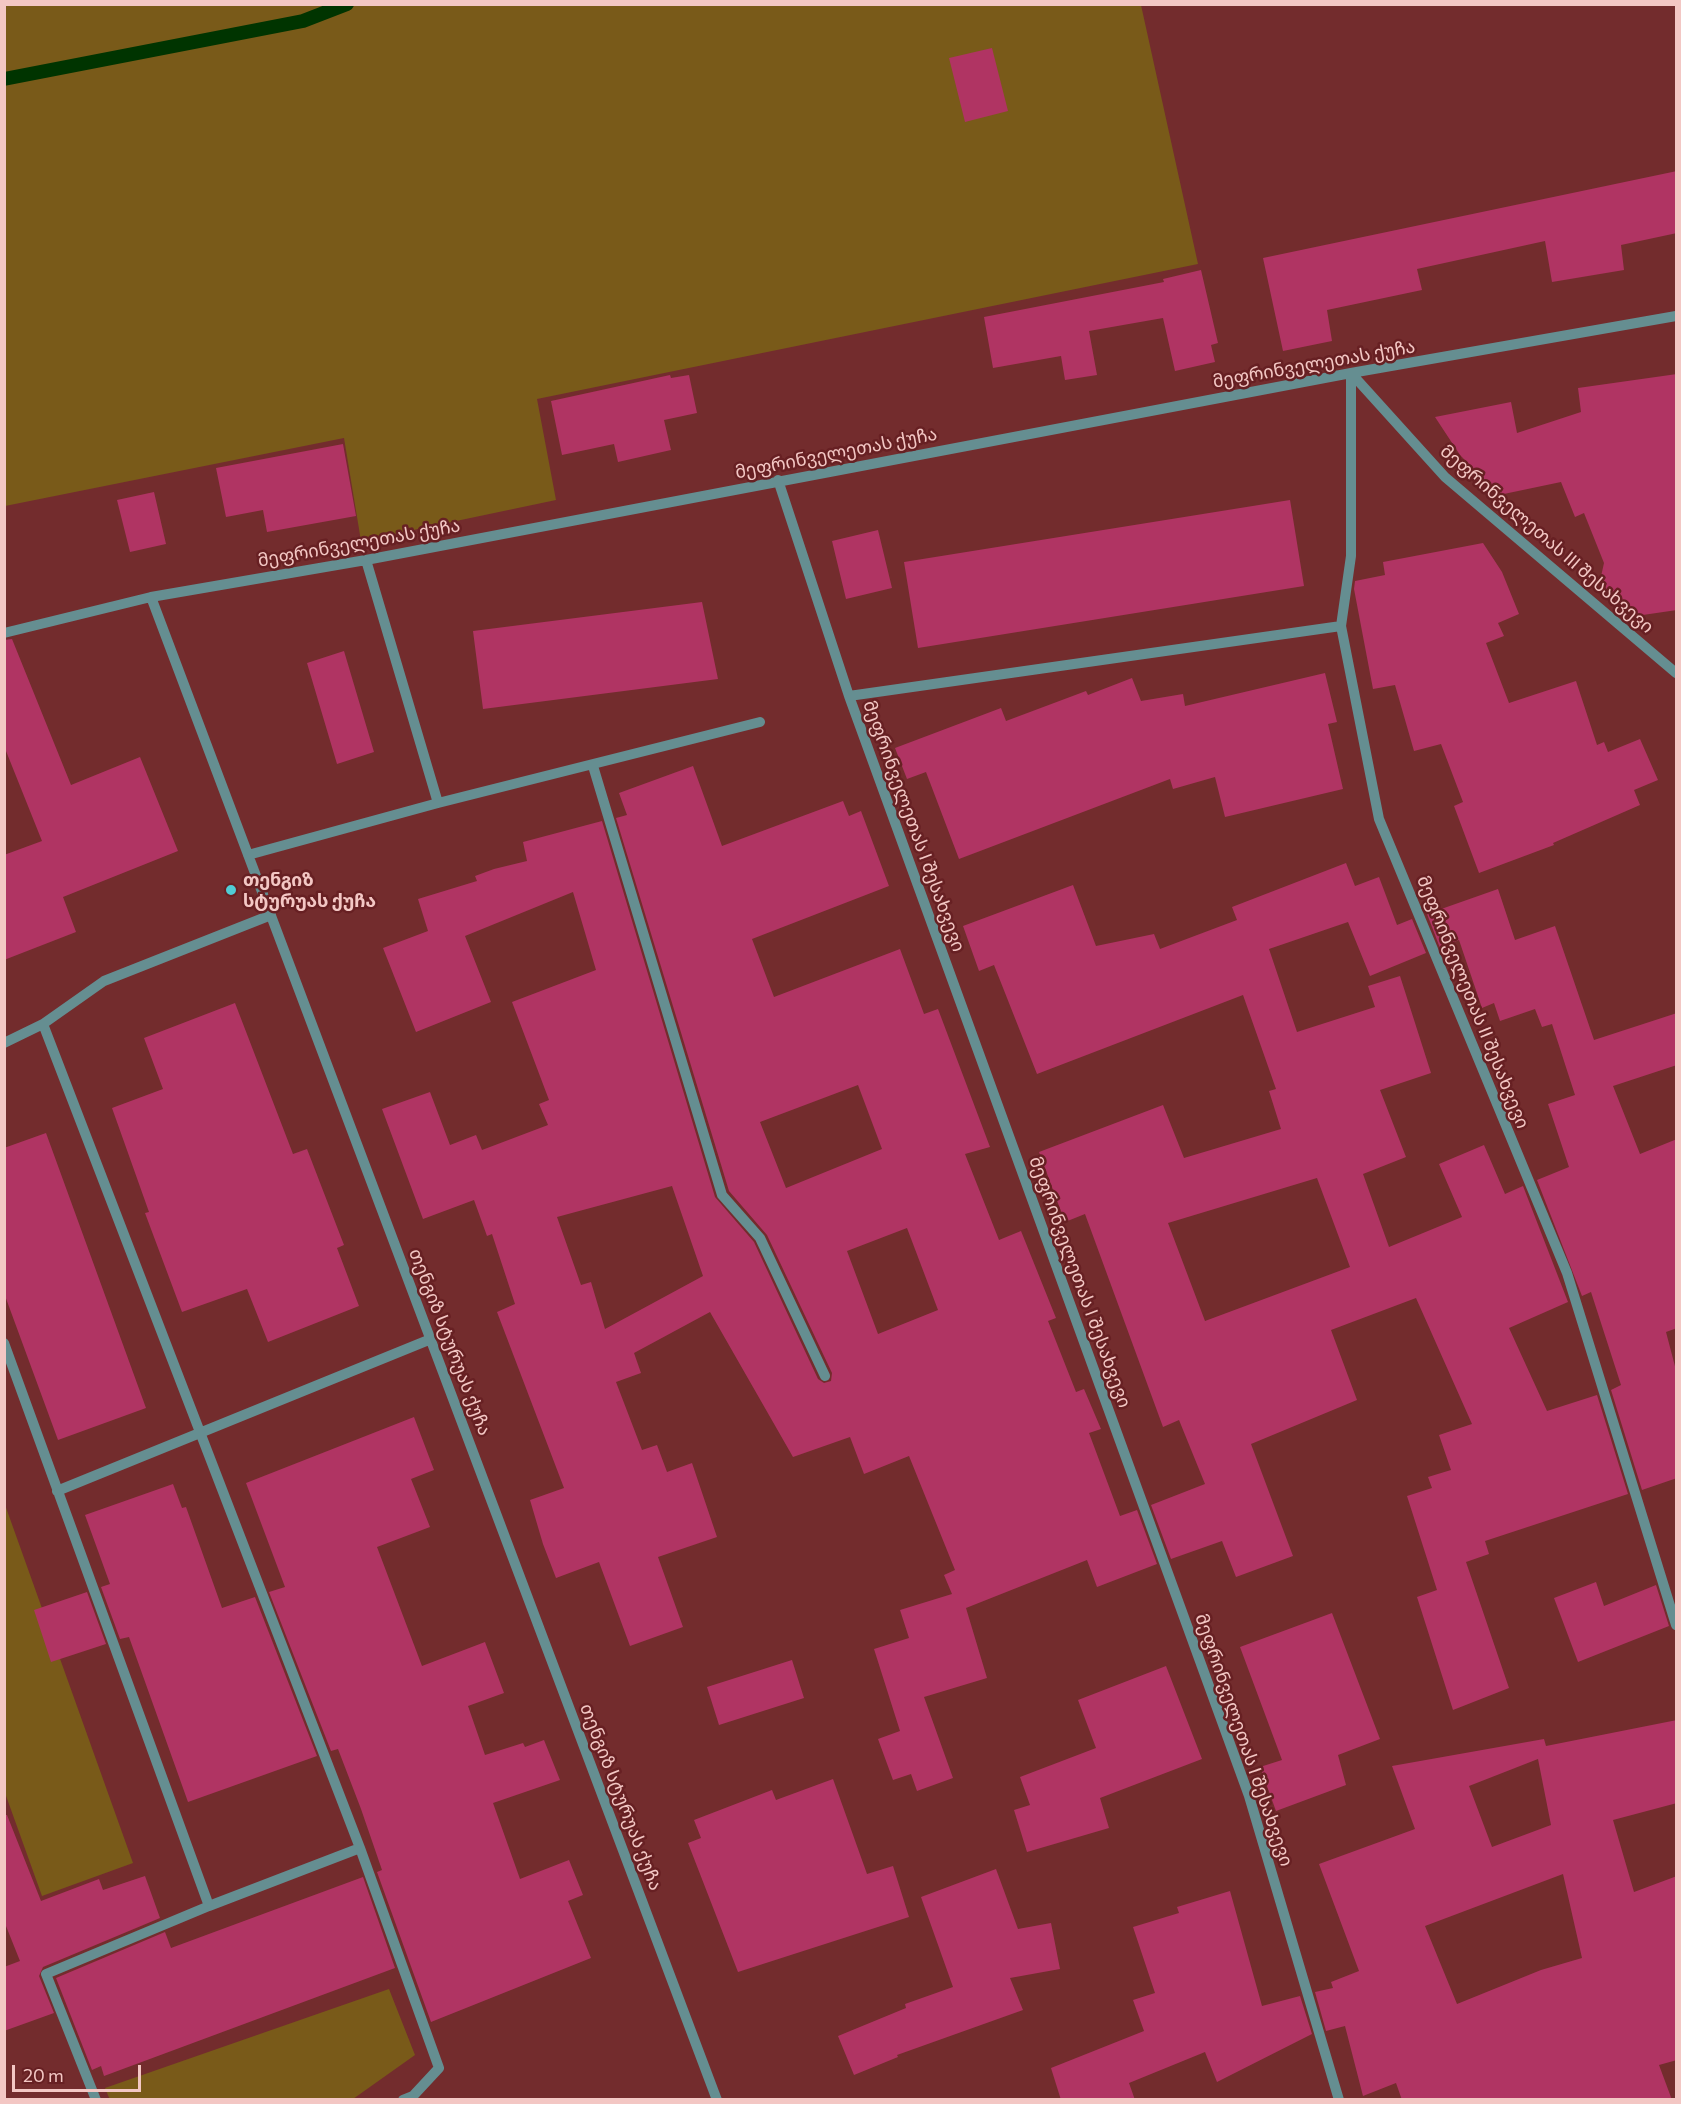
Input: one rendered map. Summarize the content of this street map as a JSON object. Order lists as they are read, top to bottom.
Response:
{
  "streets": {
    "street": [
      "მეფრინველეთას ქუჩა",
      "მეფრინველეთას III შესახვევი",
      "მეფრინველეთას I შესახვევი",
      "მეფრინველეთას II შესახვევი",
      "თენგიზ სტურუას ქუჩა"
    ]
  },
  "crossings": [
    ["მეფრინველეთას ქუჩა", "მეფრინველეთას III შესახვევი"],
    ["მეფრინველეთას ქუჩა", "მეფრინველეთას I შესახვევი"],
    ["მეფრინველეთას ქუჩა", "მეფრინველეთას II შესახვევი"],
    ["მეფრინველეთას ქუჩა", "თენგიზ სტურუას ქუჩა"],
    ["მეფრინველეთას III შესახვევი", "მეფრინველეთას II შესახვევი"]
  ],
  "places": ["თენგიზ სტურუას ქუჩა"],
  "scale_bar": "20 m"
}
